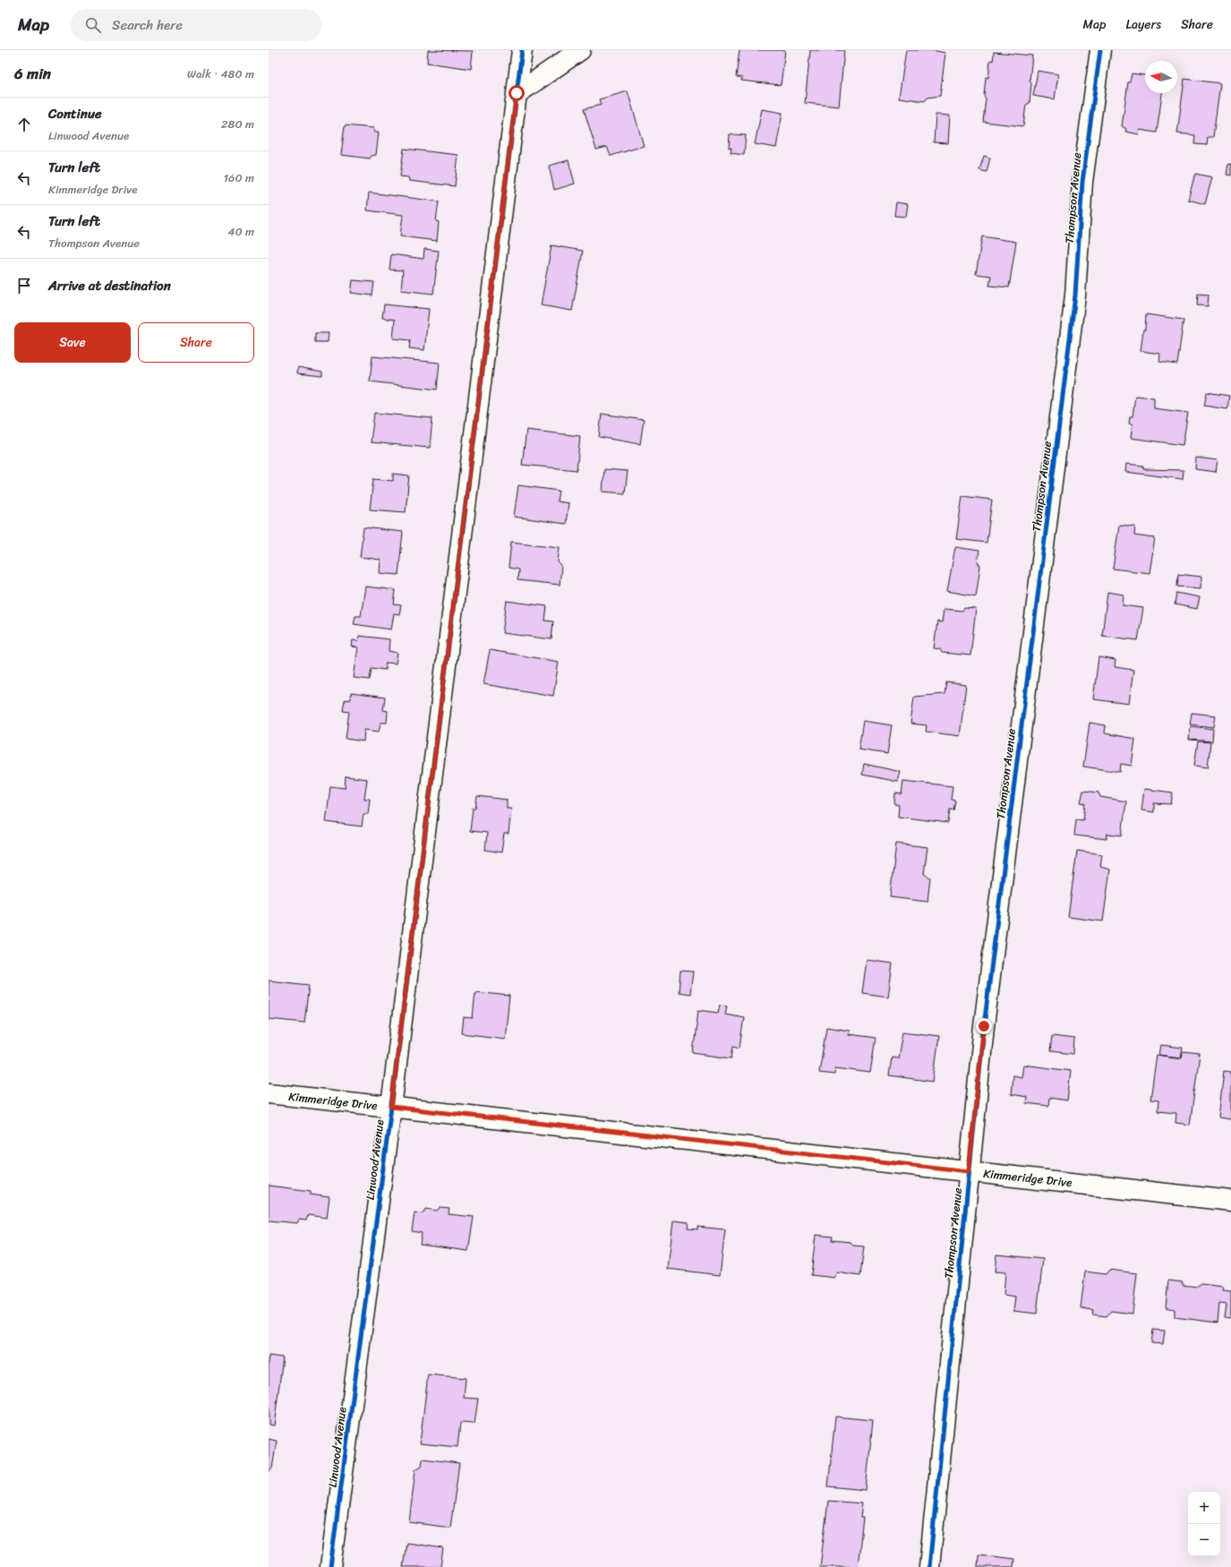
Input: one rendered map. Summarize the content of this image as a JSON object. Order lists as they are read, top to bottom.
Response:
{
  "streets": {
    "street": ["Thompson Avenue", "Kimmeridge Drive", "Linwood Avenue"]
  },
  "crossings": [
    ["Thompson Avenue", "Kimmeridge Drive"],
    ["Kimmeridge Drive", "Linwood Avenue"]
  ],
  "north": "left",
  "page": {
    "header": "Map",
    "search": "Search here",
    "nav": ["Map", "Layers", "Share"],
    "heading": ["6 min", "Walk · 480 m"],
    "list": [
      ["Continue", "Linwood Avenue", "280 m"],
      ["Turn left", "Kimmeridge Drive", "160 m"],
      ["Turn left", "Thompson Avenue", "40 m"],
      "Arrive at destination"
    ],
    "buttons": ["Save", "Share"],
    "map_buttons": ["+", "−"]
  }
}
